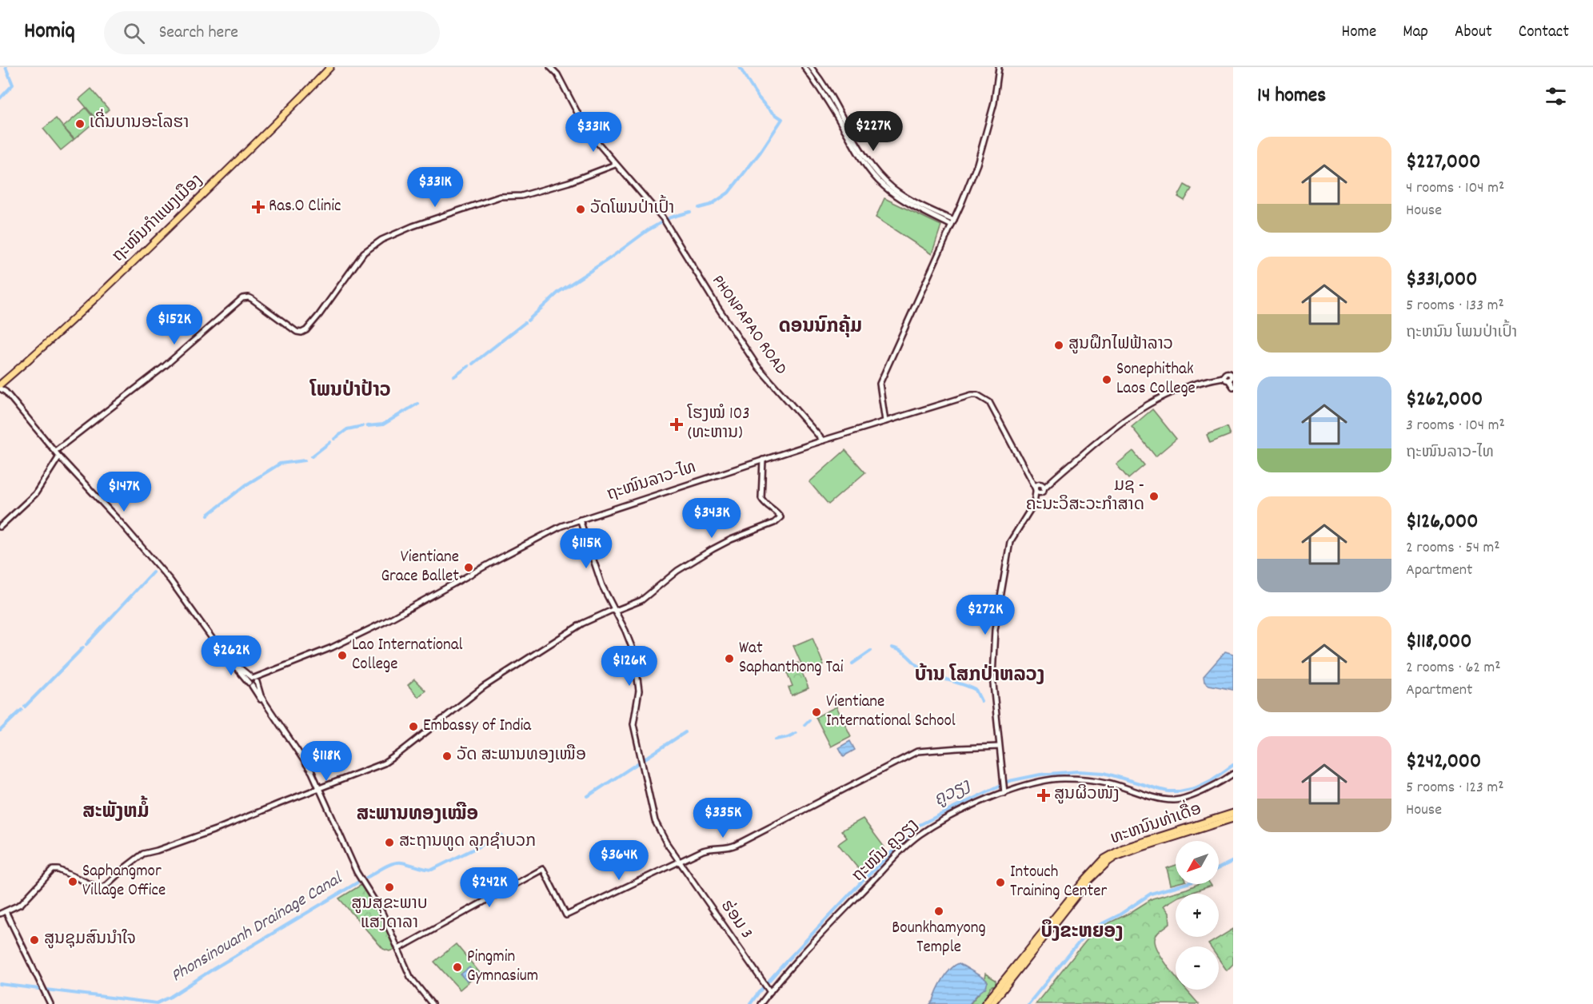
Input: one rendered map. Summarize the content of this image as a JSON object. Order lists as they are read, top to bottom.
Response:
{
  "streets": {
    "main road": ["ຖະໜົນກຳແພງເມືອງ", "ທະຫນົນທ່າເດື່ອ"],
    "street": [
      "PHONPAPAO ROAD",
      "ຖະໜົນລາວ-ໄທ",
      "ຖະໜົນ ຄູວຽງ",
      "ຮ່ອມ 3"
    ]
  },
  "crossings": [
    ["PHONPAPAO ROAD", "ຖະໜົນລາວ-ໄທ"],
    ["ຖະໜົນລາວ-ໄທ", "ຮ່ອມ 3"],
    ["ຖະໜົນ ຄູວຽງ", "ຮ່ອມ 3"]
  ],
  "districts": [
    "ດອນນົກຄຸ້ມ",
    "ໂພນປ່າປ້າວ",
    "ບ້ານ ໂສກປ່າຫລວງ",
    "ສະພັງຫມໍ້",
    "ສະພານທອງເໝືອ",
    "ບຶງຂະຫຍອງ"
  ],
  "water": ["ຄູວຽງ", "Phonsinouanh Drainage Canal"],
  "places": {
    "other": [
      "ເດີ່ນບານອະໂລຮາ",
      "ວັດໂພນປ່າເປົ້າ",
      "ສູນຝຶກໄຟຟ້າລາວ",
      "Sonephithak Laos College",
      "ມຊ - ຄະນະວິສະວະກຳສາດ",
      "Vientiane Grace Ballet",
      "Lao International College",
      "Wat Saphanthong Tai",
      "Vientiane International School",
      "Embassy of India",
      "ວັດ ສະພານທອງເໜືອ",
      "ສະຖານທູດ ລຸກຊຳບວກ",
      "Saphangmor Village Office",
      "Intouch Training Center",
      "ສູນສຸຂະພາບ ແສງດາລາ",
      "Bounkhamyong Temple",
      "ສູນຊຸມສົນນຳໃຈ",
      "Pingmin Gymnasium"
    ],
    "health": ["Ras.O Clinic", "ໂຮງໝໍ 103 (ທະຫານ)", "ສູນຜິວໜັງ"]
  },
  "north": "bottom left",
  "page": {
    "header": "Homiq",
    "search": "Search here",
    "nav": [
      "Home",
      "Map",
      "About",
      "Contact"
    ],
    "heading": "14 homes",
    "price": [
      "$227K",
      "$331K",
      "$331K",
      "$152K",
      "$147K",
      "$343K",
      "$115K",
      "$272K",
      "$262K",
      "$126K",
      "$118K",
      "$335K",
      "$364K",
      "$242K"
    ],
    "list": [
      {
        "name": "$227,000",
        "note": "4 rooms · 104 m² · House"
      },
      {
        "name": "$331,000",
        "note": "5 rooms · 133 m² · ຖະຫນົນ ໂພນປ່າເປົ້າ"
      },
      {
        "name": "$262,000",
        "note": "3 rooms · 104 m² · ຖະໜົນລາວ-ໄທ"
      },
      {
        "name": "$126,000",
        "note": "2 rooms · 54 m² · Apartment"
      },
      {
        "name": "$118,000",
        "note": "2 rooms · 62 m² · Apartment"
      },
      {
        "name": "$242,000",
        "note": "5 rooms · 123 m² · House"
      }
    ],
    "map_buttons": ["+", "−"]
  }
}
